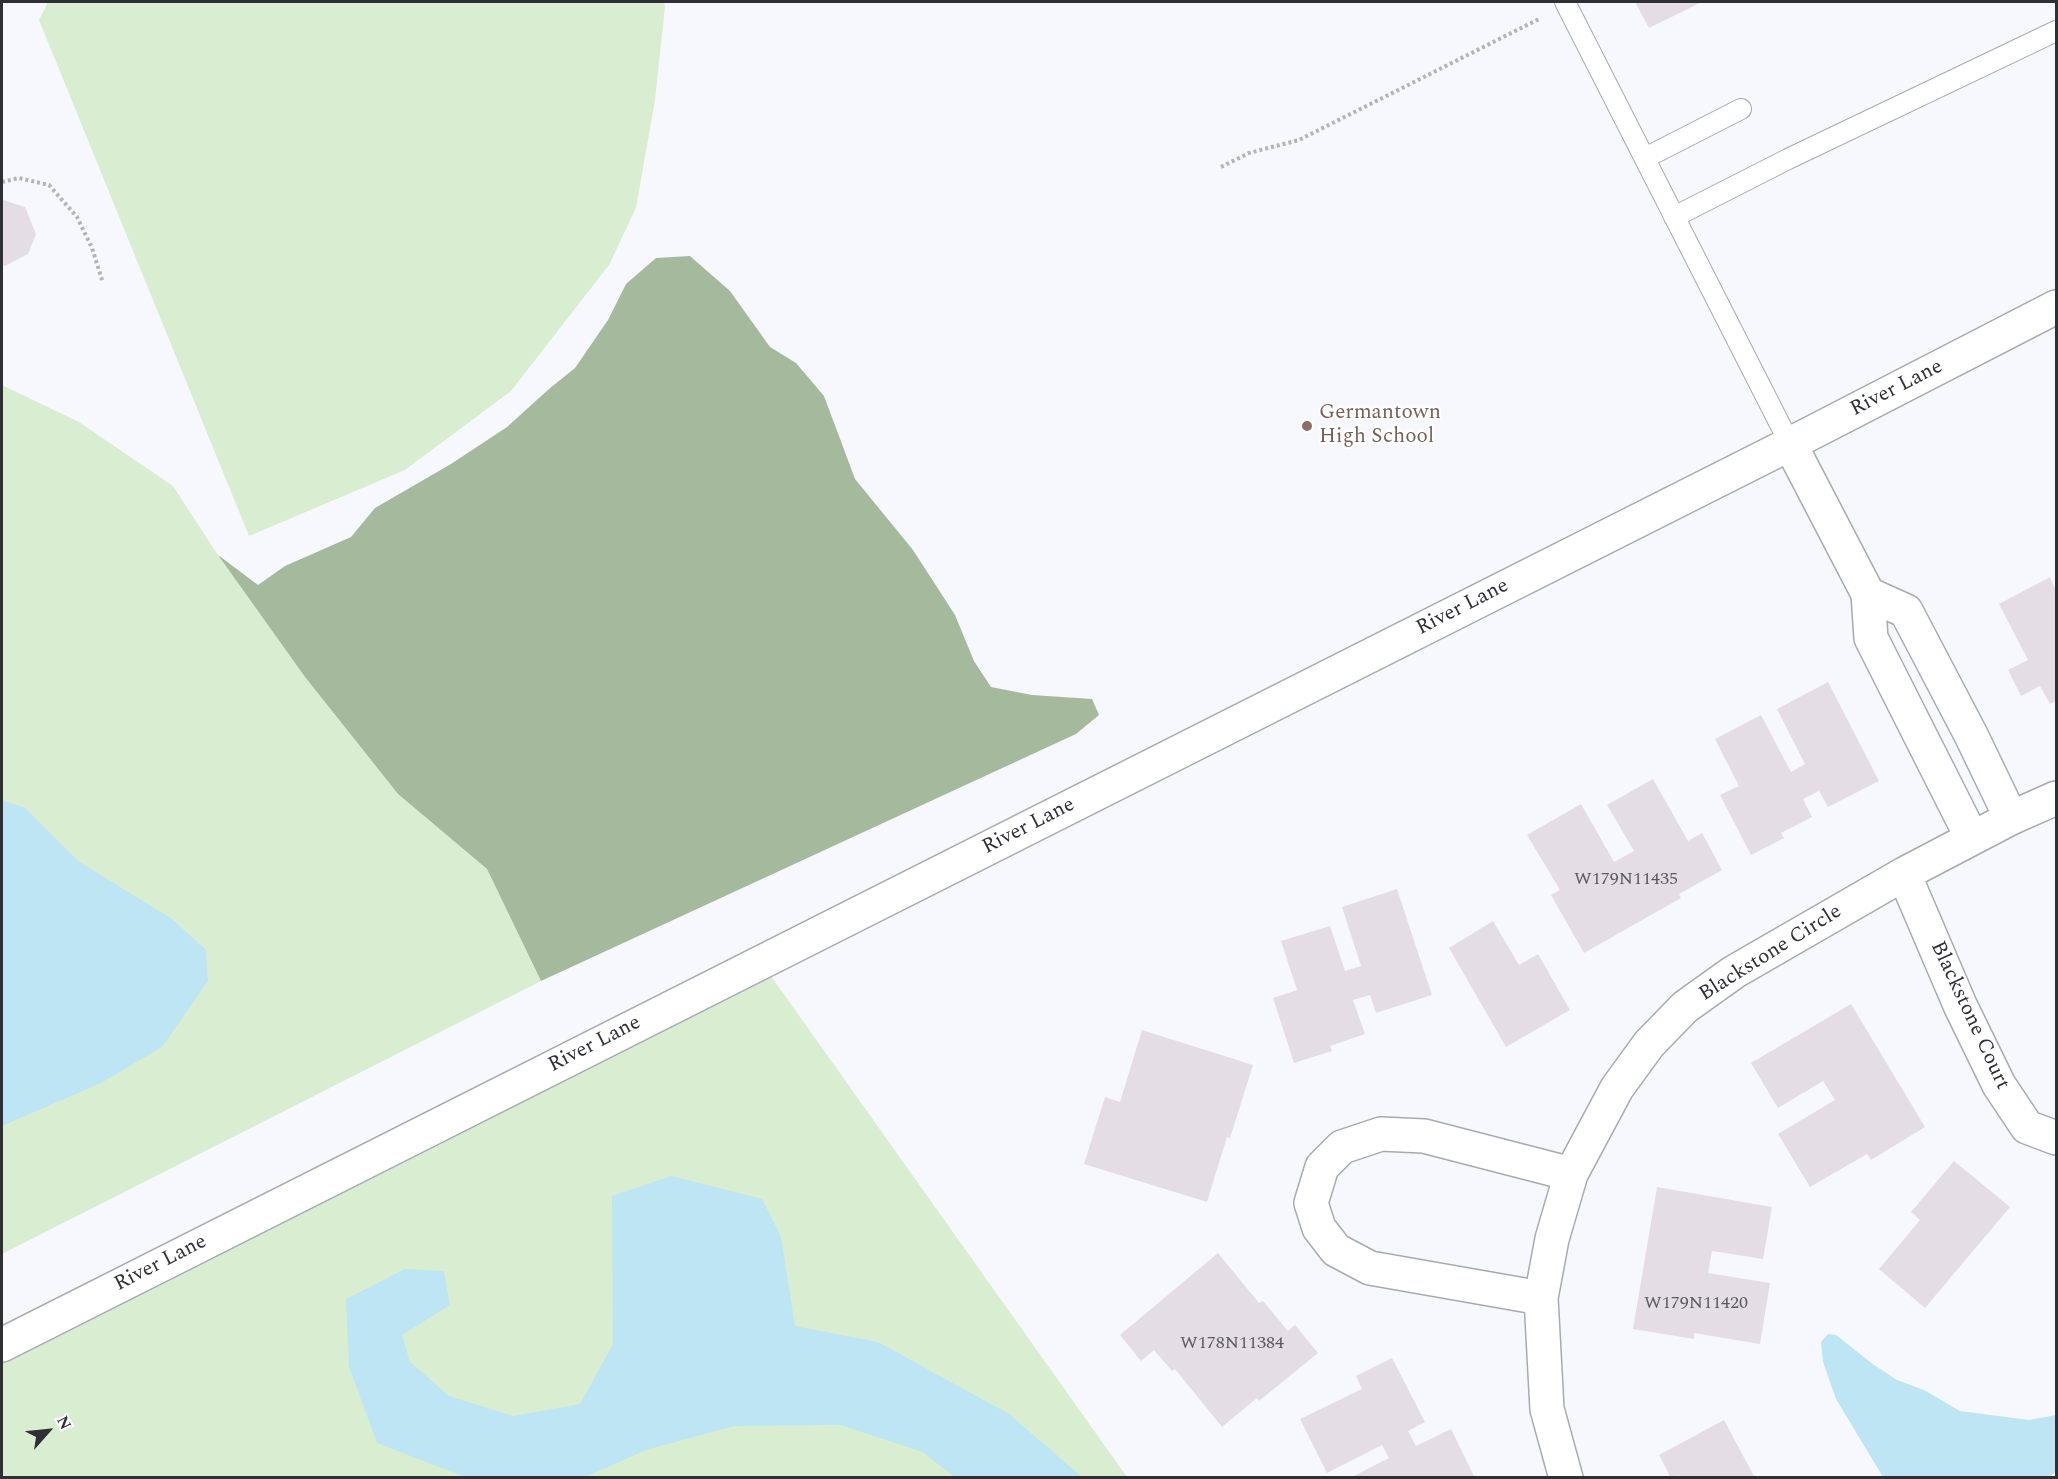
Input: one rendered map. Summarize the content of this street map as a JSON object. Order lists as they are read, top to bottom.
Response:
{
  "streets": {
    "street": ["River Lane", "Blackstone Circle", "Blackstone Court"]
  },
  "crossings": [
    ["Blackstone Circle", "Blackstone Court"]
  ],
  "places": ["Germantown High School"],
  "house_numbers": ["W179N11435", "W179N11420", "W178N11384"],
  "north": "top right"
}
